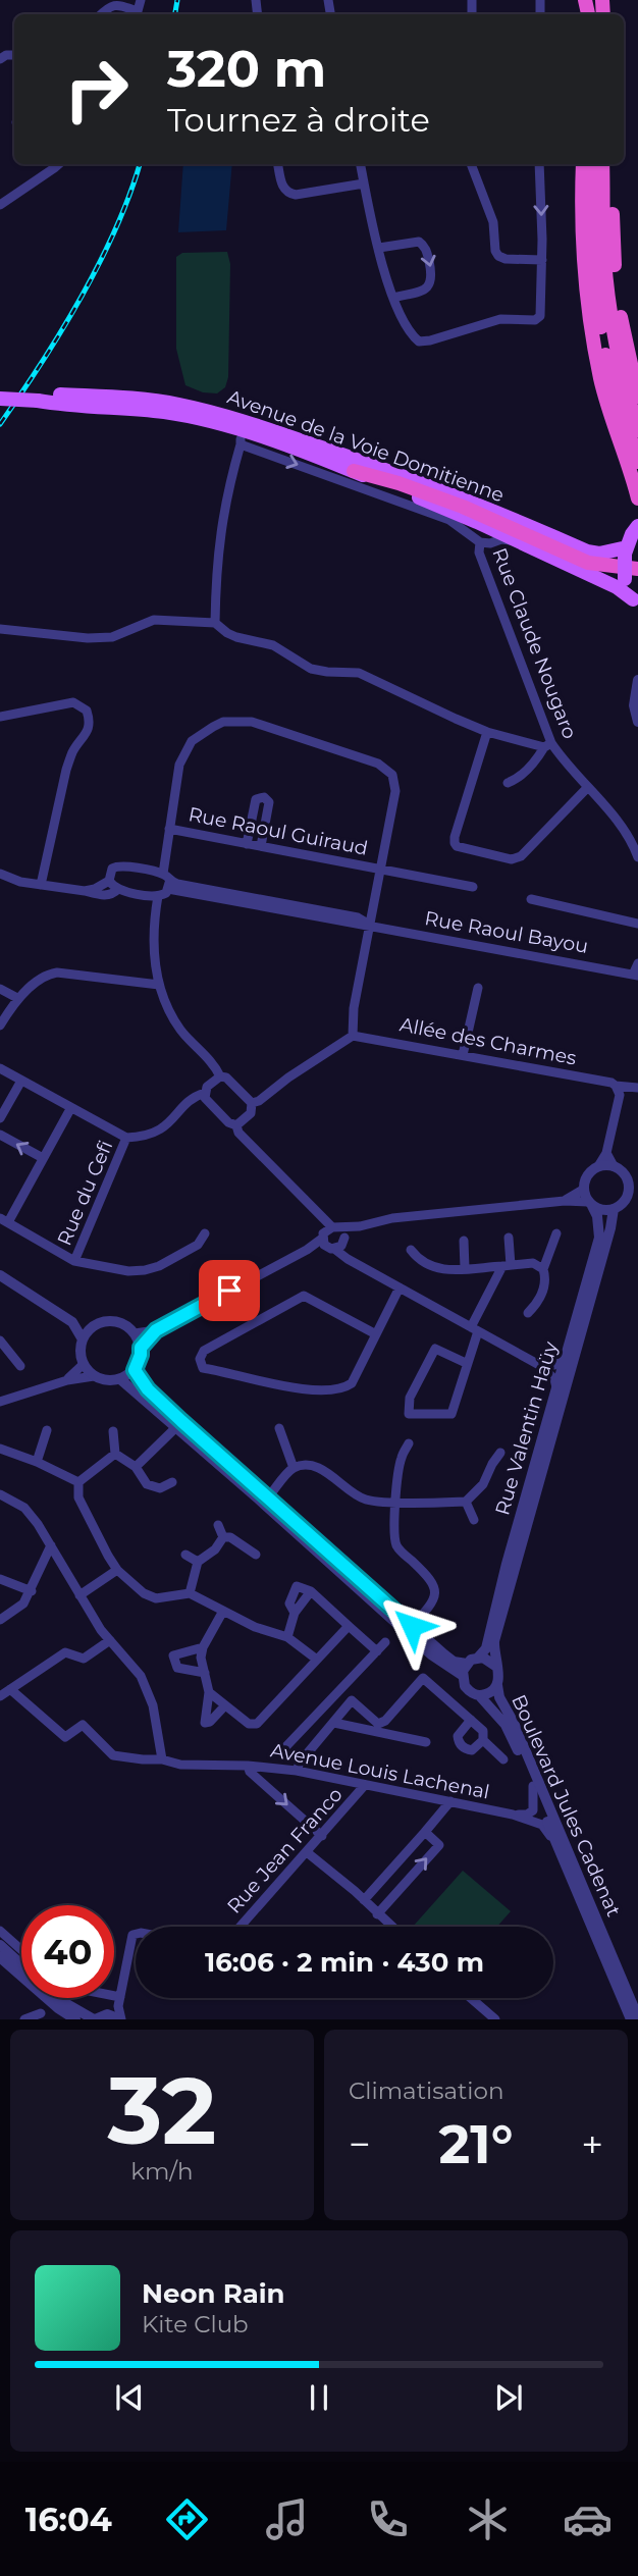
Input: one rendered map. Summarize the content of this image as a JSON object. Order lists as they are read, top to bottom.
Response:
{
  "streets": {
    "main road": ["Avenue de la Voie Domitienne"],
    "street": [
      "Rue Claude Nougaro",
      "Rue Raoul Guiraud",
      "Rue Raoul Bayou",
      "Allée des Charmes",
      "Rue du Cefi",
      "Rue Valentin Haüy",
      "Avenue Louis Lachenal",
      "Boulevard Jules Cadenat",
      "Rue Jean Franco"
    ]
  },
  "crossings": [
    ["Avenue de la Voie Domitienne", "Rue Claude Nougaro"],
    ["Rue Valentin Haüy", "Boulevard Jules Cadenat"],
    ["Avenue Louis Lachenal", "Boulevard Jules Cadenat"],
    ["Avenue Louis Lachenal", "Rue Jean Franco"]
  ],
  "page": {
    "turn": ["320 m", "Tournez à droite"],
    "limit": "40",
    "trip": "16:06 · 2 min · 430 m",
    "tile": [
      ["32", "km/h"],
      "Climatisation"
    ],
    "heat": ["−", "21°", "+"],
    "song": ["Neon Rain", "Kite Club"],
    "tabs": "16:04"
  }
}
